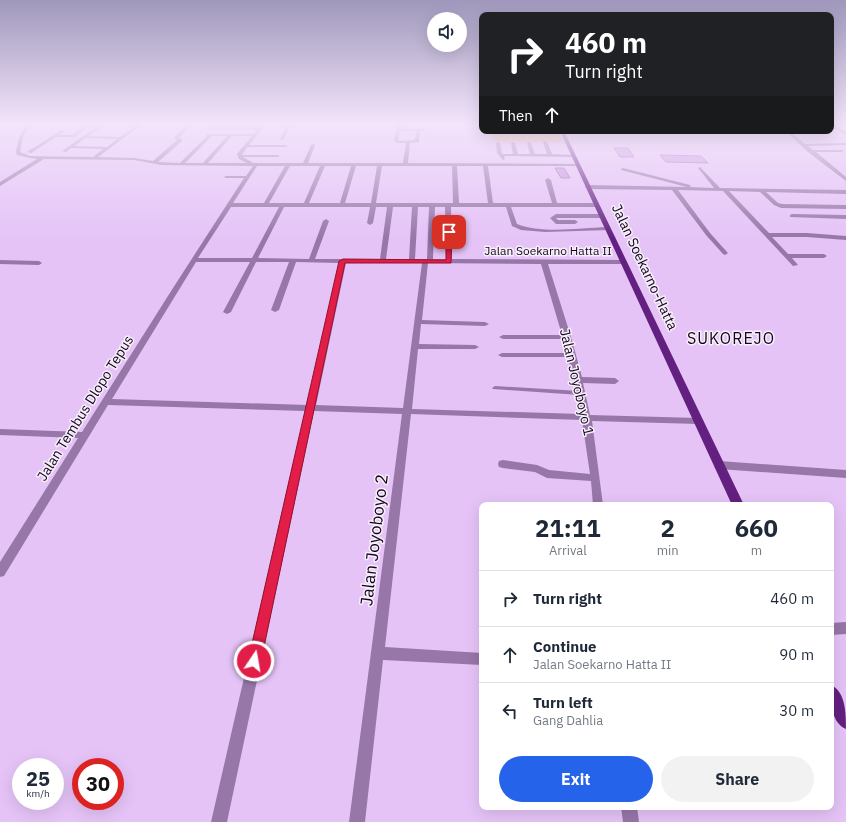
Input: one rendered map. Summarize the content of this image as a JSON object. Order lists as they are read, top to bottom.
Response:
{
  "streets": {
    "main road": ["Jalan Soekarno-Hatta"],
    "street": [
      "Jalan Soekarno Hatta II",
      "Jalan Joyoboyo 1",
      "Jalan Tembus Dlopo Tepus",
      "Jalan Joyoboyo 2"
    ]
  },
  "crossings": [
    ["Jalan Soekarno Hatta II", "Jalan Soekarno-Hatta"],
    ["Jalan Soekarno Hatta II", "Jalan Joyoboyo 1"],
    ["Jalan Soekarno Hatta II", "Jalan Tembus Dlopo Tepus"],
    ["Jalan Soekarno Hatta II", "Jalan Joyoboyo 2"]
  ],
  "districts": ["SUKOREJO"],
  "page": {
    "turn": ["460 m", "Turn right"],
    "then": "Then",
    "eta": [
      "21:11",
      "Arrival",
      "2",
      "min",
      "660",
      "m"
    ],
    "list": [
      {
        "name": "Turn right",
        "value": "460 m"
      },
      {
        "name": "Continue",
        "note": "Jalan Soekarno Hatta II",
        "value": "90 m"
      },
      {
        "name": "Turn left",
        "note": "Gang Dahlia",
        "value": "30 m"
      }
    ],
    "buttons": ["Exit", "Share"],
    "speed": "25 km/h",
    "limit": "30"
  }
}
